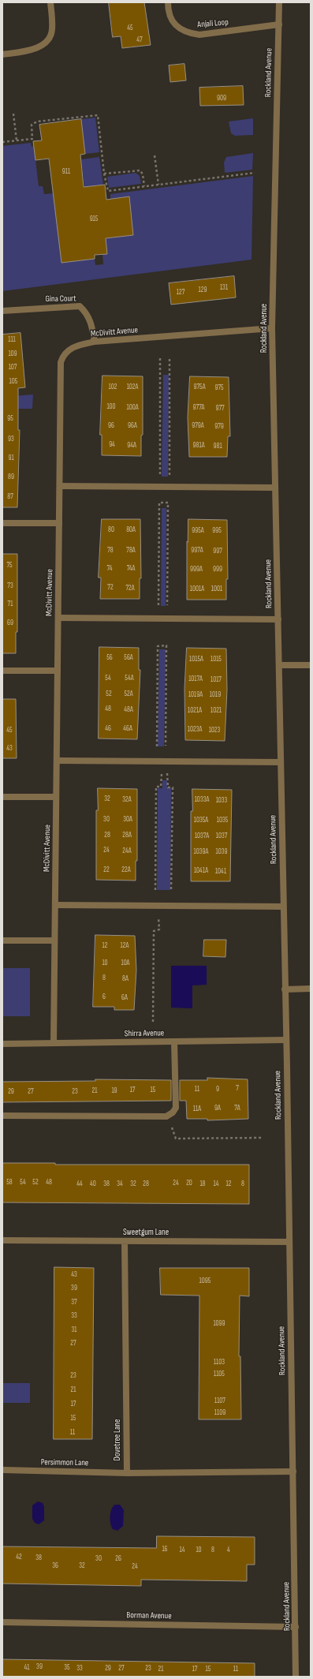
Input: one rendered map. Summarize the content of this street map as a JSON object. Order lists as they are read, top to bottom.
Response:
{
  "streets": {
    "street": [
      "Anjali Loop",
      "Rockland Avenue",
      "Gina Court",
      "McDivitt Avenue",
      "Shirra Avenue",
      "Sweetgum Lane",
      "Dovetree Lane",
      "Persimmon Lane",
      "Borman Avenue"
    ]
  },
  "crossings": [
    ["Anjali Loop", "Rockland Avenue"],
    ["Rockland Avenue", "McDivitt Avenue"],
    ["Rockland Avenue", "Shirra Avenue"],
    ["Rockland Avenue", "Sweetgum Lane"],
    ["Rockland Avenue", "Dovetree Lane"],
    ["Rockland Avenue", "Borman Avenue"],
    ["Gina Court", "McDivitt Avenue"],
    ["McDivitt Avenue", "Shirra Avenue"],
    ["Sweetgum Lane", "Dovetree Lane"],
    ["Dovetree Lane", "Persimmon Lane"]
  ],
  "house_numbers": [
    "45",
    "47",
    "909",
    "911",
    "915",
    "131",
    "129",
    "127",
    "111",
    "109",
    "107",
    "105",
    "102",
    "102A",
    "975A",
    "975",
    "100",
    "100A",
    "977A",
    "977",
    "95",
    "96",
    "96A",
    "979A",
    "979",
    "93",
    "94",
    "94A",
    "981A",
    "981",
    "91",
    "89",
    "87",
    "80",
    "80A",
    "995A",
    "995",
    "78",
    "78A",
    "997A",
    "997",
    "75",
    "74",
    "74A",
    "999A",
    "999",
    "73",
    "72",
    "72A",
    "1001A",
    "1001",
    "71",
    "69",
    "56",
    "56A",
    "1015A",
    "1015",
    "54",
    "54A",
    "1017A",
    "1017",
    "52",
    "52A",
    "1019A",
    "1019",
    "48",
    "48A",
    "1021A",
    "1021",
    "46",
    "46A",
    "1023A",
    "45",
    "1023",
    "43",
    "32",
    "32A",
    "1033A",
    "1033",
    "30",
    "30A",
    "1035A",
    "1035",
    "28",
    "28A",
    "1037A",
    "1037",
    "24",
    "24A",
    "1039A",
    "1039",
    "22",
    "22A",
    "1041A",
    "1041",
    "12",
    "12A",
    "10",
    "10A",
    "8",
    "8A",
    "6",
    "6A",
    "7",
    "11",
    "9",
    "17",
    "15",
    "21",
    "19",
    "29",
    "27",
    "23",
    "9A",
    "7A",
    "11A",
    "58",
    "54",
    "52",
    "48",
    "24",
    "20",
    "44",
    "40",
    "38",
    "34",
    "32",
    "28",
    "18",
    "14",
    "12",
    "8",
    "43",
    "1095",
    "39",
    "37",
    "33",
    "1099",
    "31",
    "27",
    "1103",
    "1105",
    "23",
    "21",
    "1107",
    "17",
    "1109",
    "15",
    "11",
    "16",
    "14",
    "10",
    "8",
    "4",
    "42",
    "38",
    "30",
    "26",
    "36",
    "32",
    "24",
    "39",
    "41",
    "35",
    "33",
    "29",
    "27",
    "23",
    "21",
    "17",
    "15",
    "11"
  ]
}
